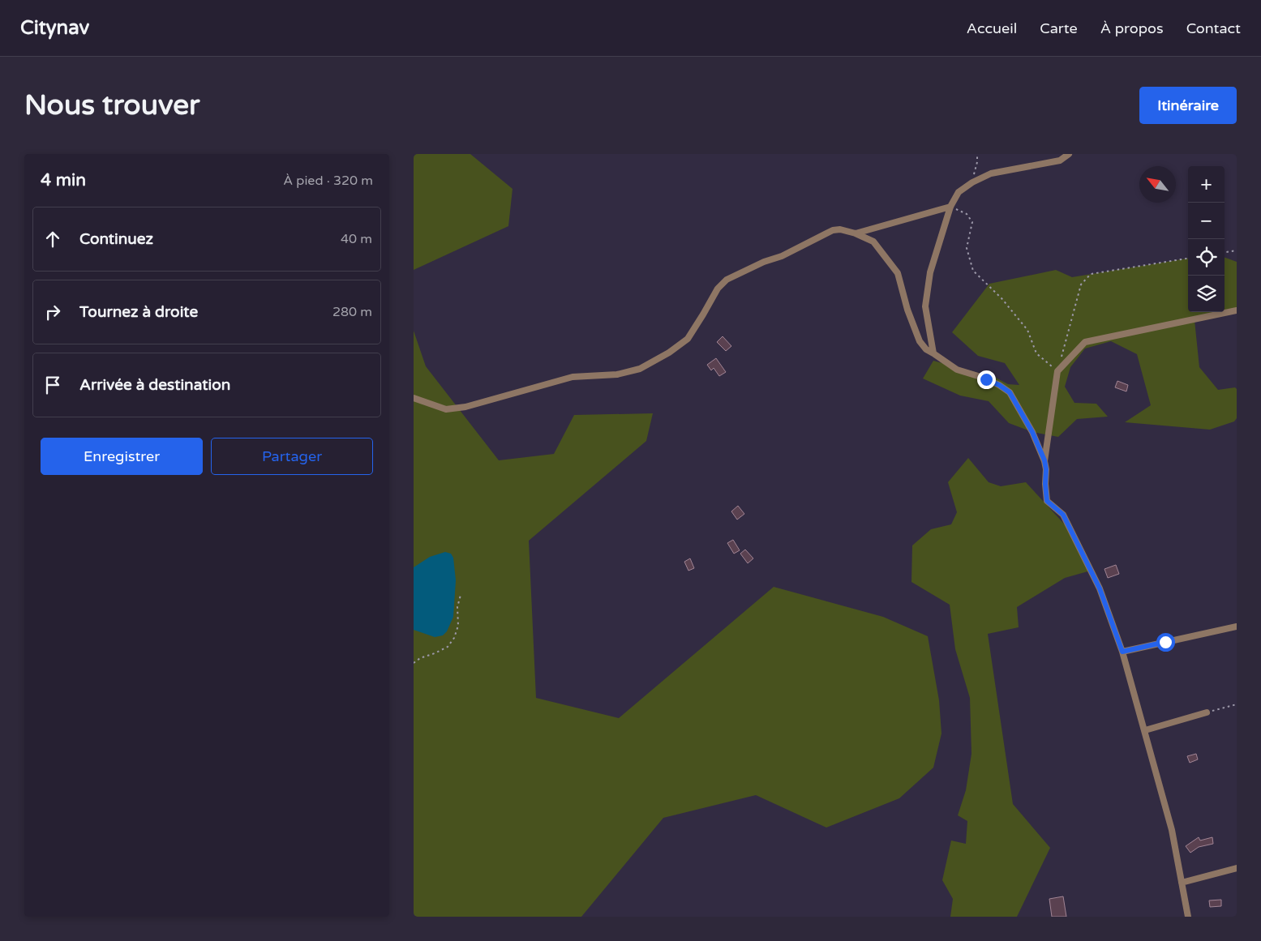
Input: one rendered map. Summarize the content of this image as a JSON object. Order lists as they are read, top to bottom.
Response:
{
  "north": "top left",
  "page": {
    "header": "Citynav",
    "nav": [
      "Accueil",
      "Carte",
      "À propos",
      "Contact"
    ],
    "buttons": [
      "Itinéraire",
      ["Enregistrer", "Partager"]
    ],
    "title": "Nous trouver",
    "heading": ["4 min", "À pied · 320 m"],
    "map_buttons": ["+", "−"],
    "list": [
      ["Continuez", "40 m"],
      ["Tournez à droite", "280 m"],
      "Arrivée à destination"
    ]
  }
}
